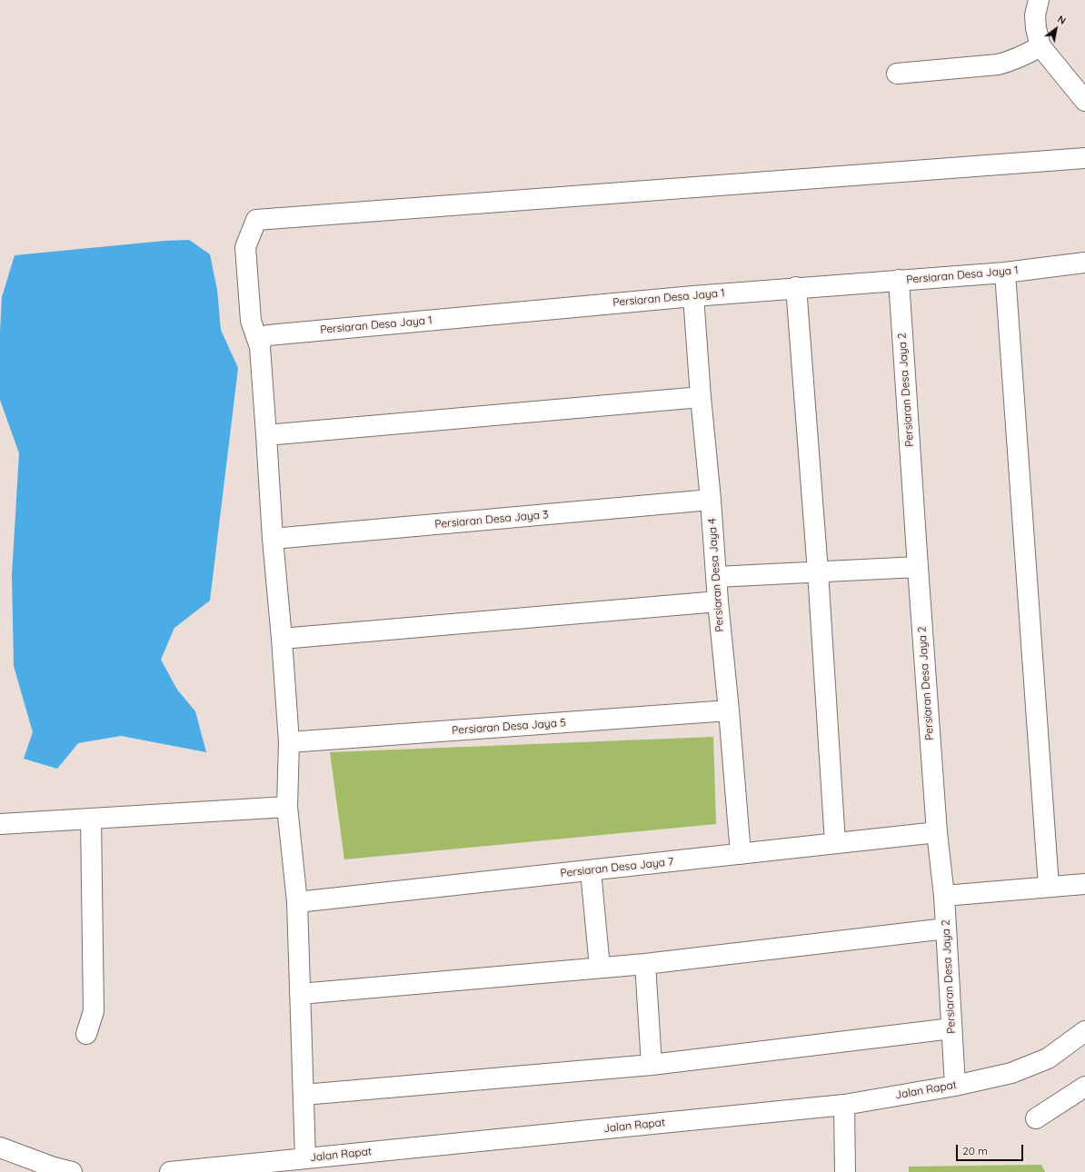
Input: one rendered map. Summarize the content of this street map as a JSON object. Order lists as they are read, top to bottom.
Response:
{
  "streets": {
    "street": [
      "Persiaran Desa Jaya 1",
      "Persiaran Desa Jaya 2",
      "Persiaran Desa Jaya 3",
      "Persiaran Desa Jaya 4",
      "Persiaran Desa Jaya 5",
      "Persiaran Desa Jaya 7",
      "Jalan Rapat"
    ]
  },
  "crossings": [
    ["Persiaran Desa Jaya 1", "Persiaran Desa Jaya 2"],
    ["Persiaran Desa Jaya 1", "Persiaran Desa Jaya 4"],
    ["Persiaran Desa Jaya 2", "Persiaran Desa Jaya 7"],
    ["Persiaran Desa Jaya 2", "Jalan Rapat"],
    ["Persiaran Desa Jaya 3", "Persiaran Desa Jaya 4"],
    ["Persiaran Desa Jaya 4", "Persiaran Desa Jaya 5"],
    ["Persiaran Desa Jaya 4", "Persiaran Desa Jaya 7"]
  ],
  "scale_bar": "20 m",
  "north": "top right"
}
